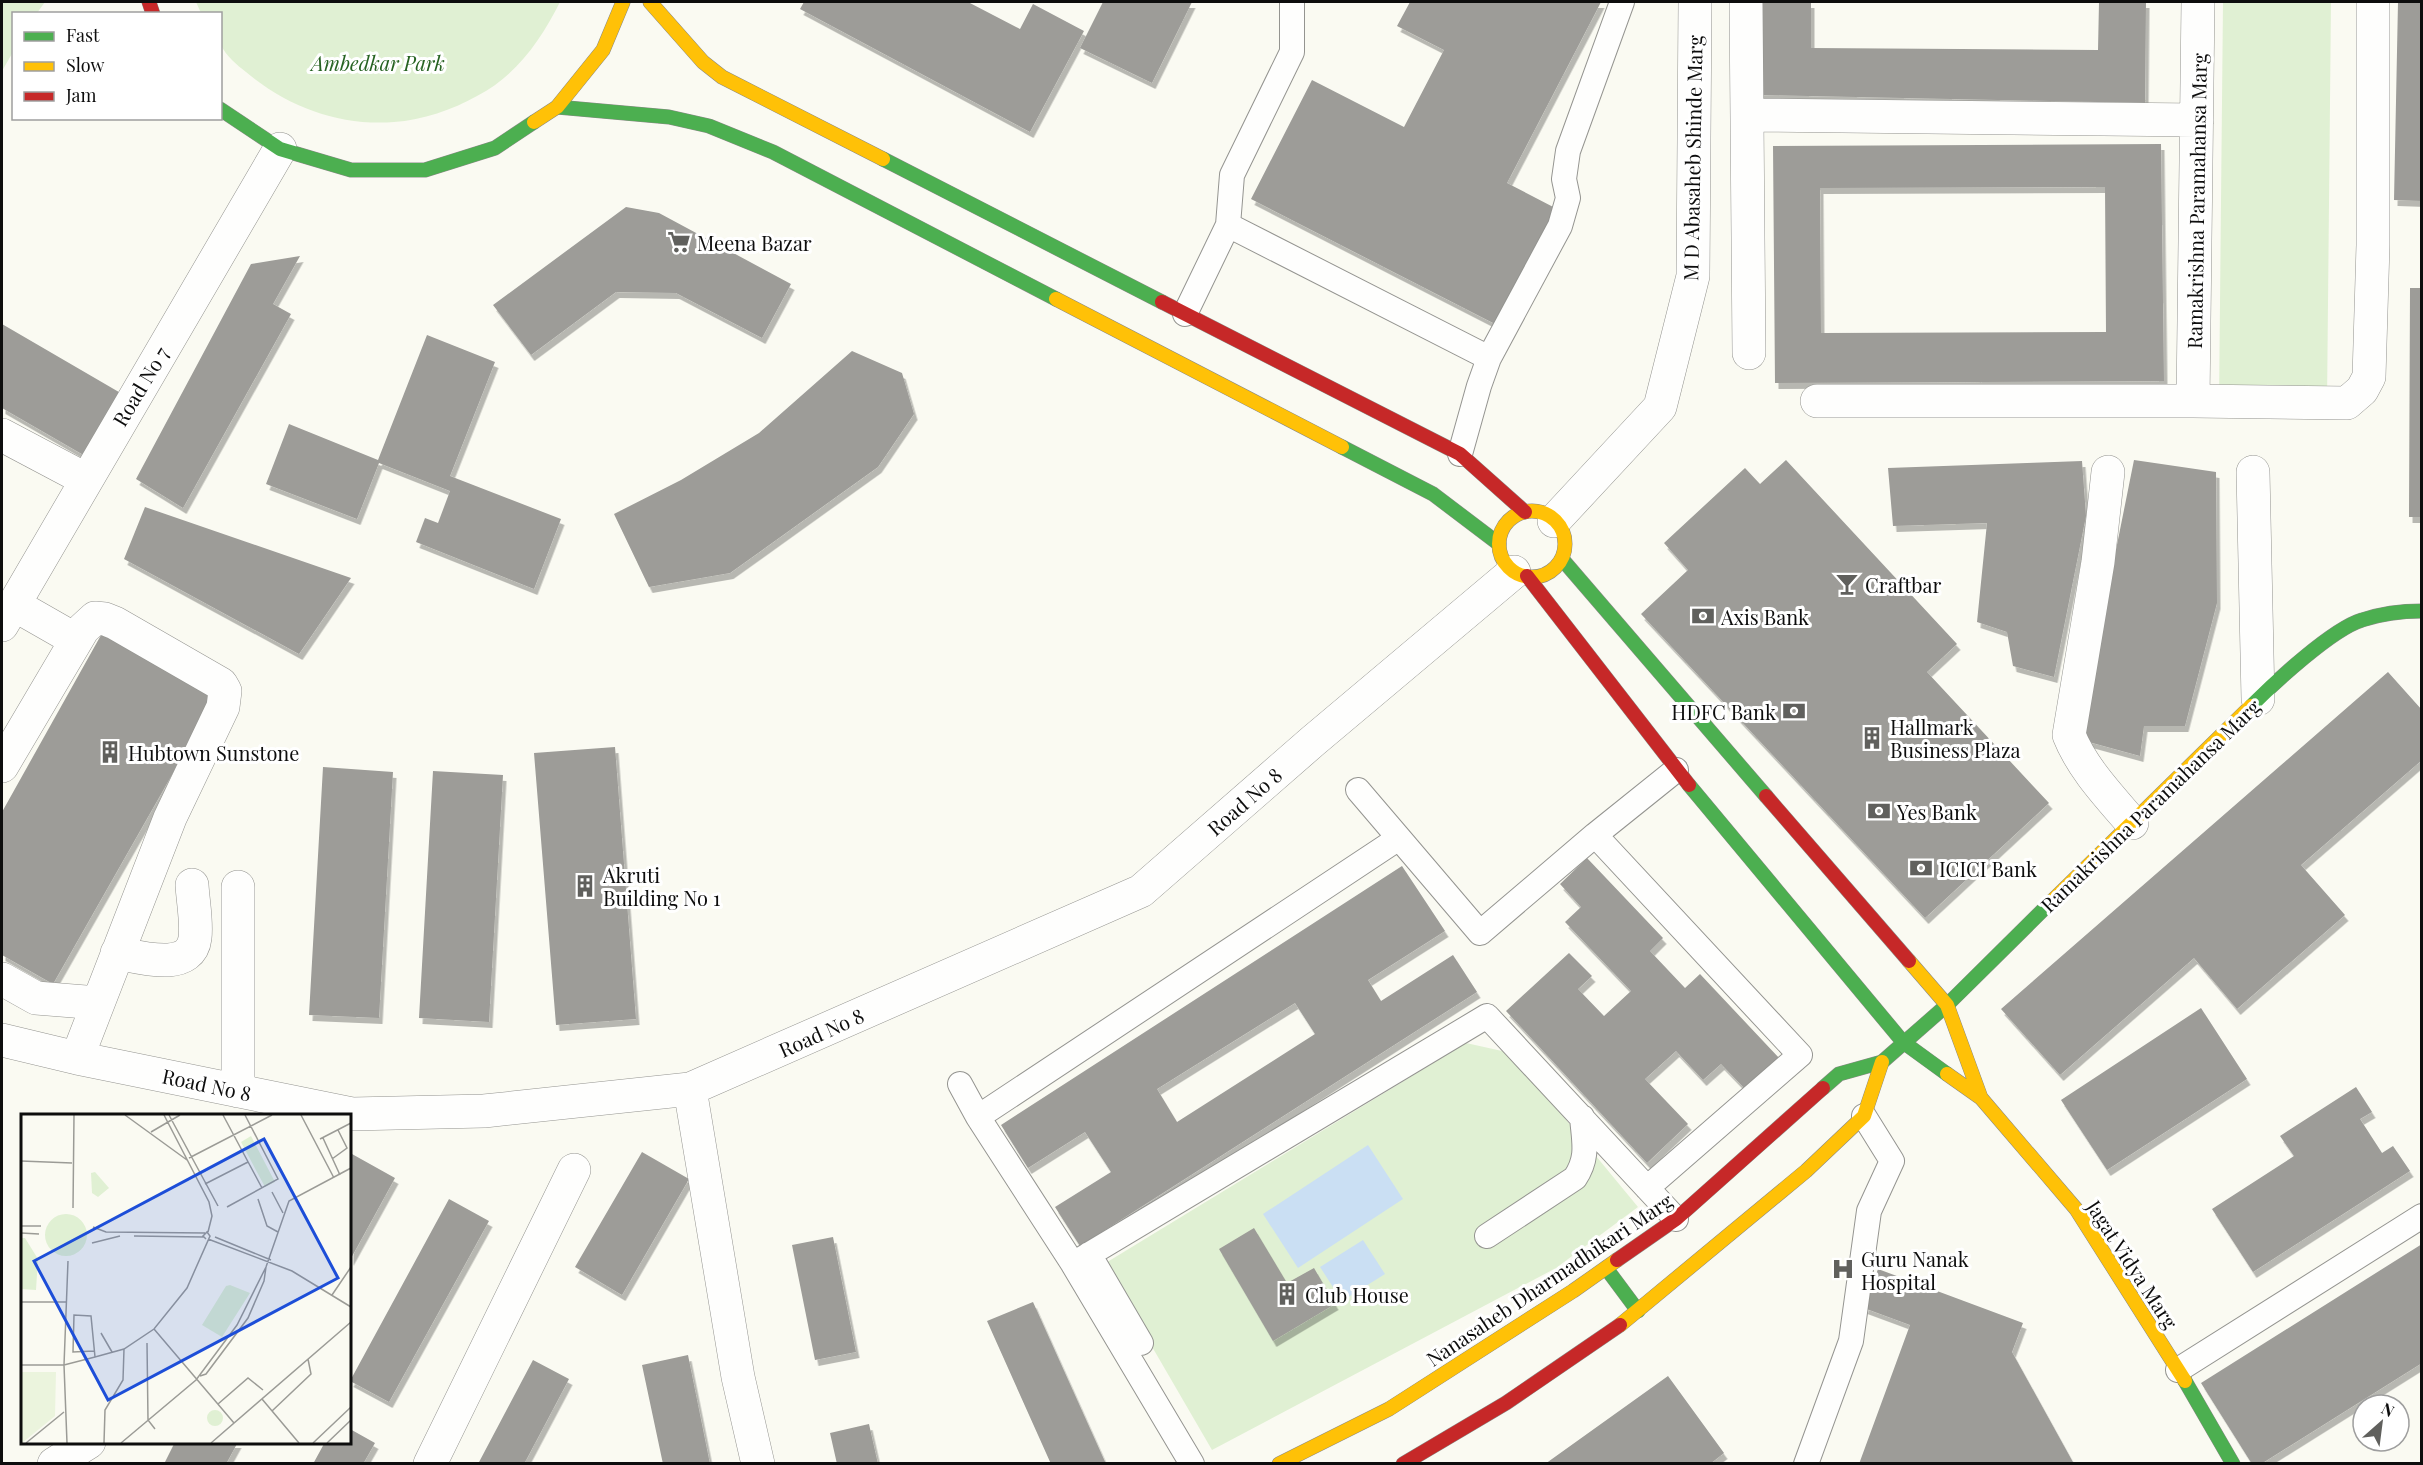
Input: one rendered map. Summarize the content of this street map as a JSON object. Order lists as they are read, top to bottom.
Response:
{
  "streets": {
    "street": [
      "M D Abasaheb Shinde Marg",
      "Ramakrishna Paramahansa Marg",
      "Road No 7",
      "Road No 8",
      "Jagat Vidya Marg",
      "Nanasaheb Dharmadhikari Marg"
    ]
  },
  "crossings": [
    ["M D Abasaheb Shinde Marg", "Road No 8"],
    ["Ramakrishna Paramahansa Marg", "Nanasaheb Dharmadhikari Marg"]
  ],
  "parks": ["Ambedkar Park"],
  "places": {
    "supermarket": ["Meena Bazar"],
    "bar": ["Craftbar"],
    "bank": [
      "Axis Bank",
      "HDFC Bank",
      "Yes Bank",
      "ICICI Bank"
    ],
    "building": [
      "Hallmark Business Plaza",
      "Hubtown Sunstone",
      "Akruti Building No 1",
      "Club House"
    ],
    "hospital": ["Guru Nanak Hospital"]
  },
  "legend": ["Fast", "Slow", "Jam"],
  "north": "top right"
}
